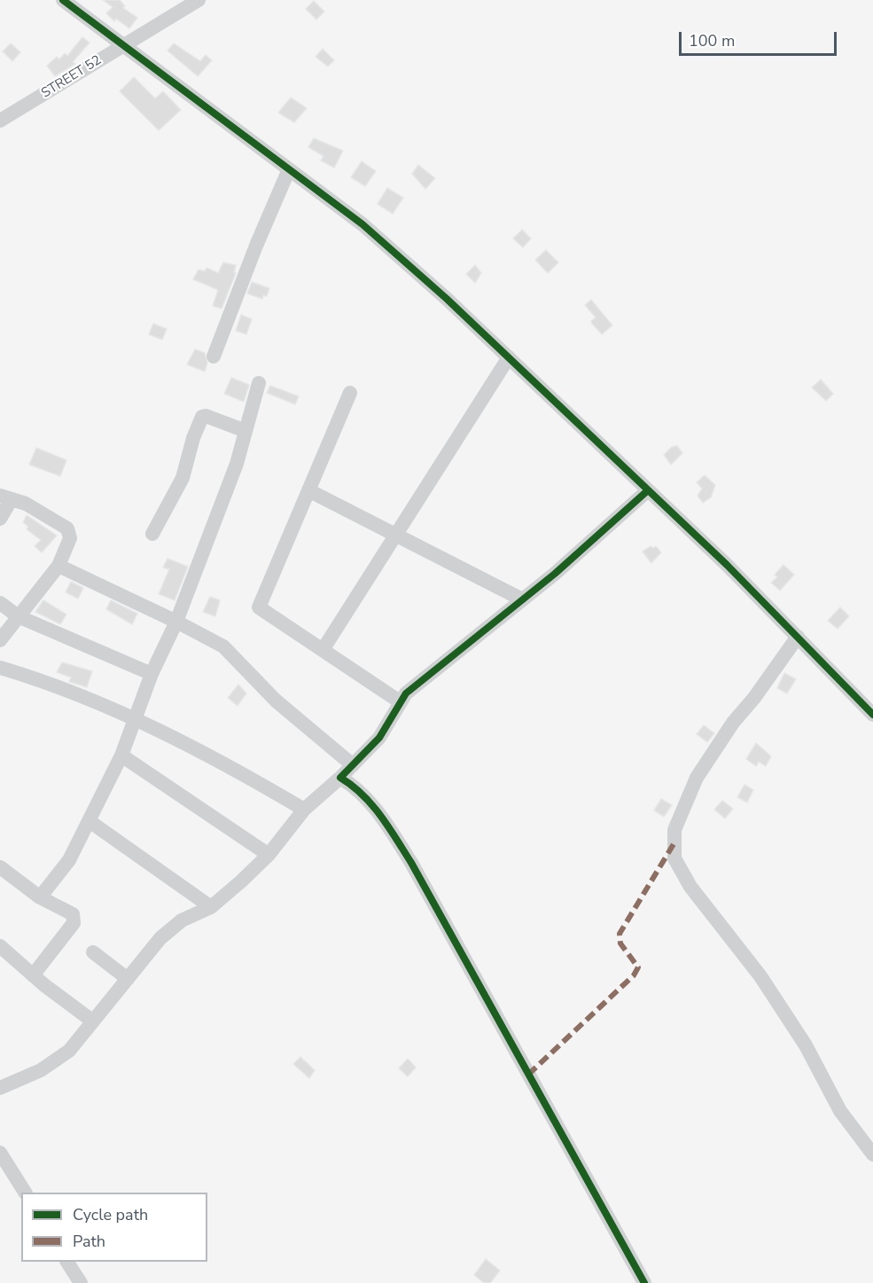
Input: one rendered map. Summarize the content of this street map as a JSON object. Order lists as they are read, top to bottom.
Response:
{
  "streets": {
    "street": ["STREET 52"]
  },
  "legend": ["Cycle path", "Path"],
  "scale_bar": "100 m"
}
